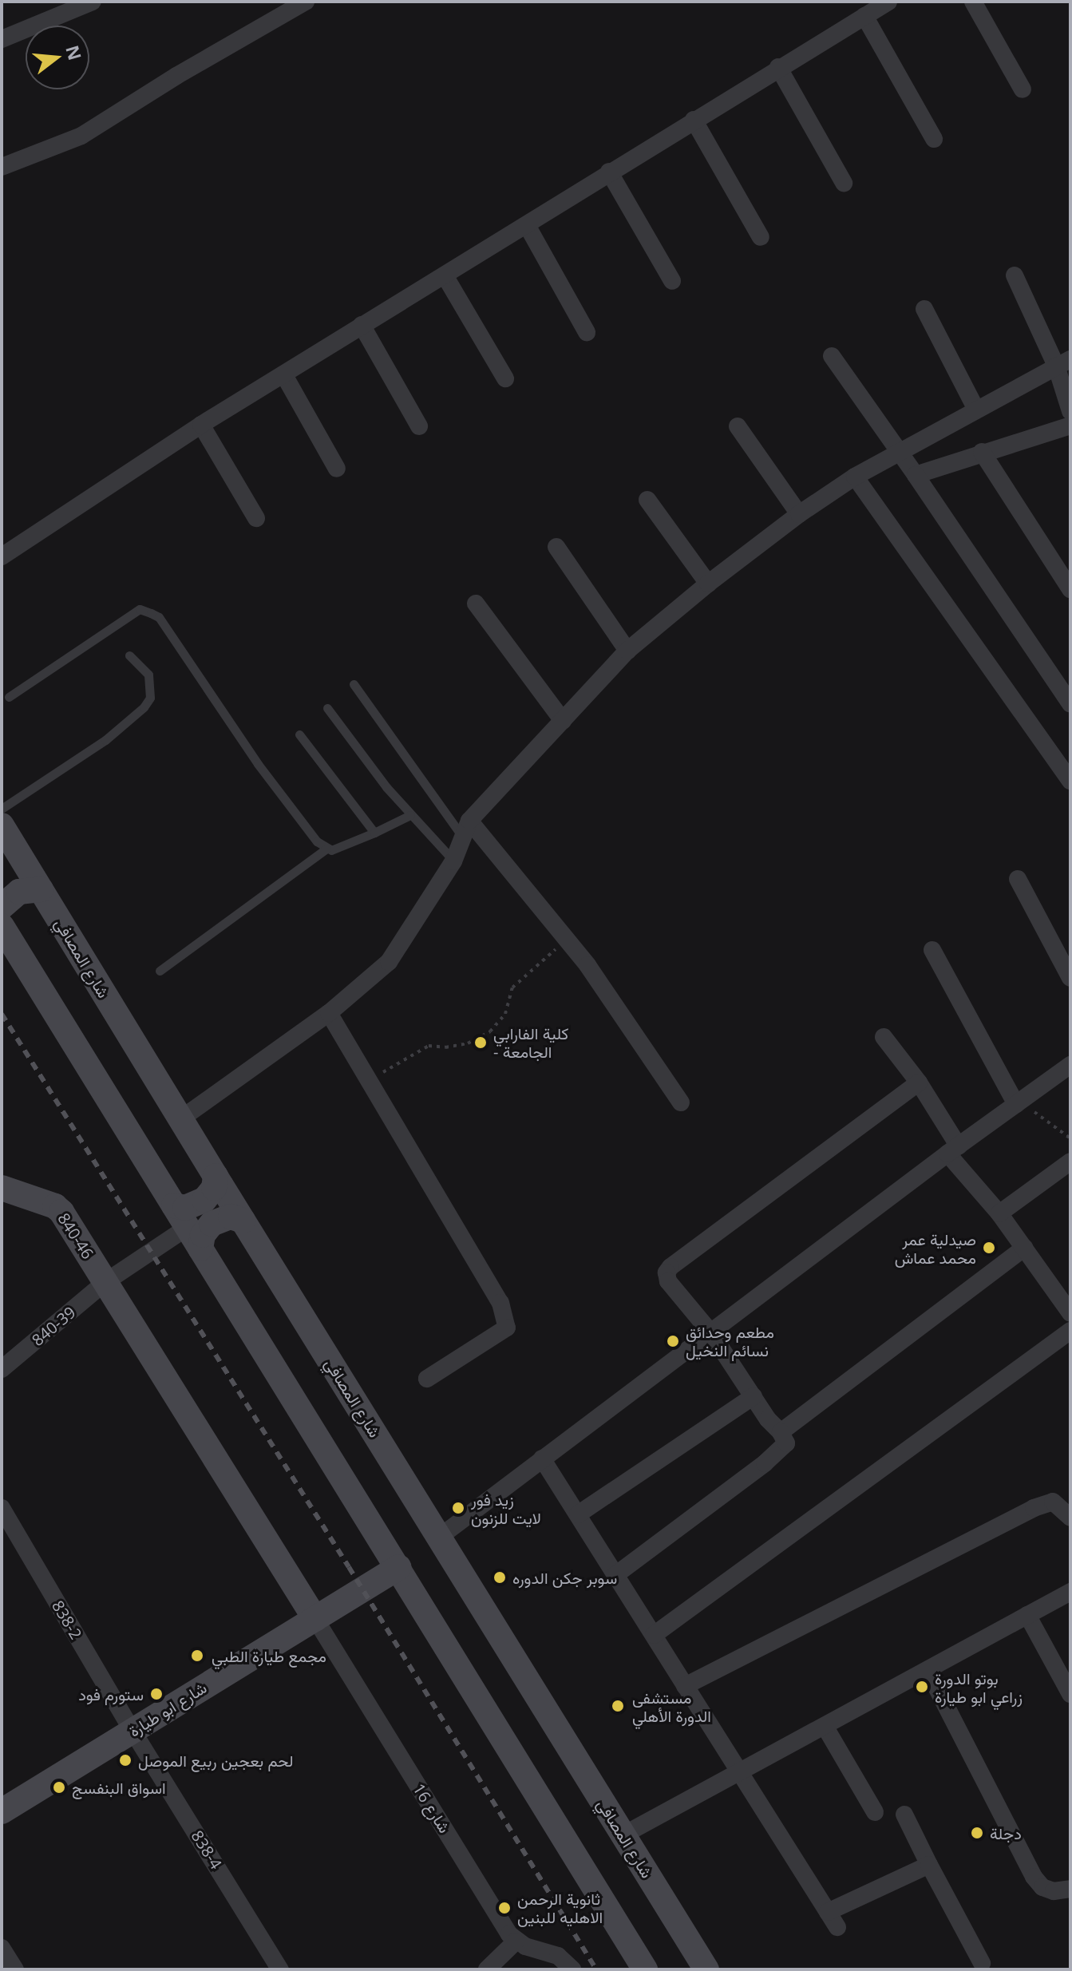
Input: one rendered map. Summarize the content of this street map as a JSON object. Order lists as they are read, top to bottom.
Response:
{
  "streets": {
    "main road": ["شارع المصافي", "840-46", "شارع ابو طيارة"],
    "street": [
      "840-39",
      "838-2",
      "شارع 16",
      "838-4"
    ]
  },
  "crossings": [
    ["840-46", "840-39"],
    ["840-46", "شارع ابو طيارة"],
    ["840-46", "شارع 16"],
    ["838-2", "شارع ابو طيارة"],
    ["838-2", "838-4"],
    ["شارع ابو طيارة", "شارع 16"],
    ["شارع ابو طيارة", "838-4"]
  ],
  "places": [
    "كلية الفارابي - الجامعة",
    "صيدلية عمر محمد عماش",
    "مطعم وحدائق نسائم النخيل",
    "زيد فور لايت للزنون",
    "سوبر جكن الدوره",
    "مجمع طيارة الطبي",
    "بوتو الدورة زراعي ابو طيارة",
    "ستورم فود",
    "مستشفى الدورة الأهلي",
    "لحم بعجين ربيع الموصل",
    "اسواق البنفسج",
    "دجلة",
    "ثانوية الرحمن الاهليه للبنين"
  ],
  "north": "right"
}
